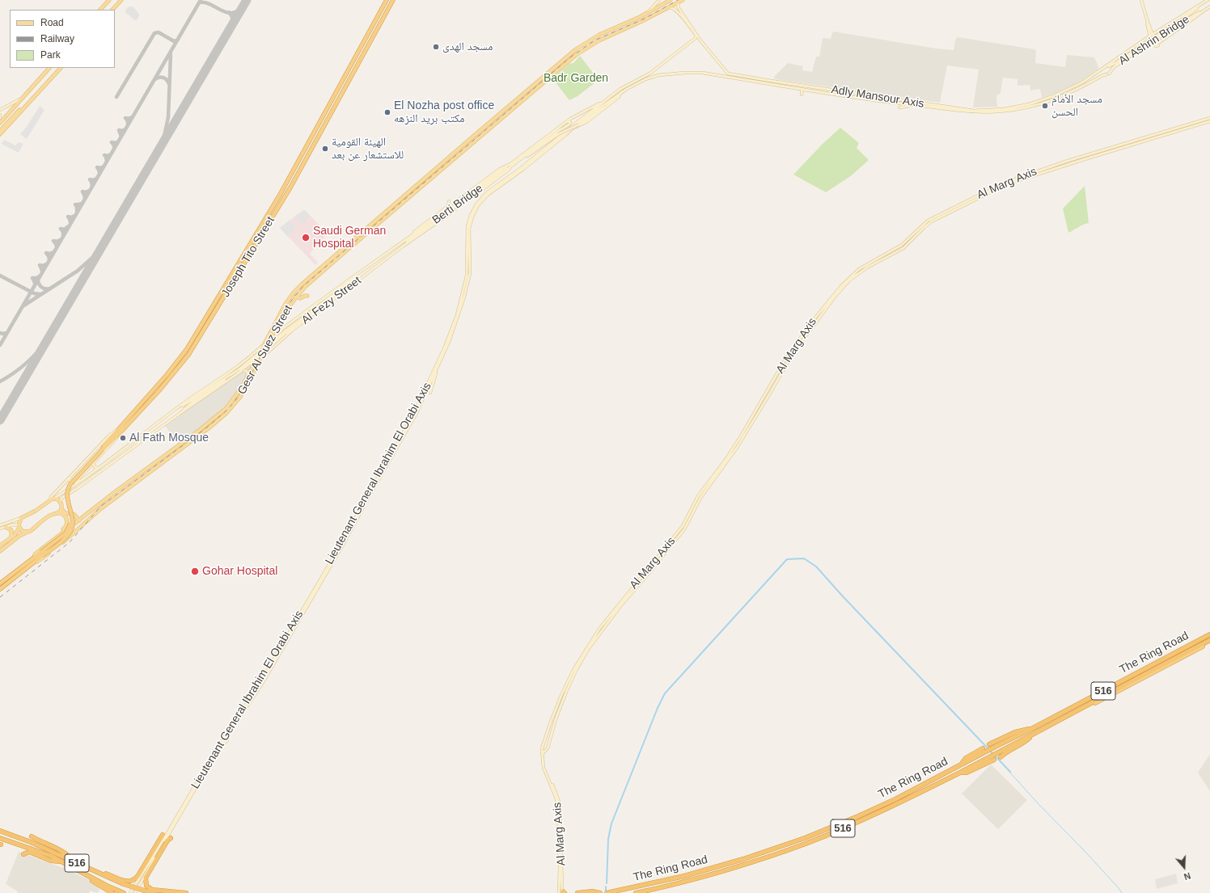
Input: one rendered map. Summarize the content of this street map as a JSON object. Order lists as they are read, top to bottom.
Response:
{
  "streets": {
    "highway": ["Joseph Tito Street", "The Ring Road", "516"],
    "main road": [
      "Al Ashrin Bridge",
      "Adly Mansour Axis",
      "Al Marg Axis",
      "Berti Bridge",
      "Al Fezy Street",
      "Gesr Al Suez Street",
      "Lieutenant General Ibrahim El Orabi Axis"
    ]
  },
  "crossings": [
    ["Al Ashrin Bridge", "Adly Mansour Axis"],
    ["Adly Mansour Axis", "Lieutenant General Ibrahim El Orabi Axis"],
    ["Berti Bridge", "Al Fezy Street"]
  ],
  "parks": ["Badr Garden"],
  "places": [
    "مسجد الهدى",
    "مسجد الأمام الحسن",
    "El Nozha post office مكتب بريد النزهه",
    "الهيئة القومية للاستشعار عن بعد",
    "Saudi German Hospital",
    "Al Fath Mosque",
    "Gohar Hospital"
  ],
  "legend": ["Road", "Railway", "Park"],
  "north": "bottom"
}
